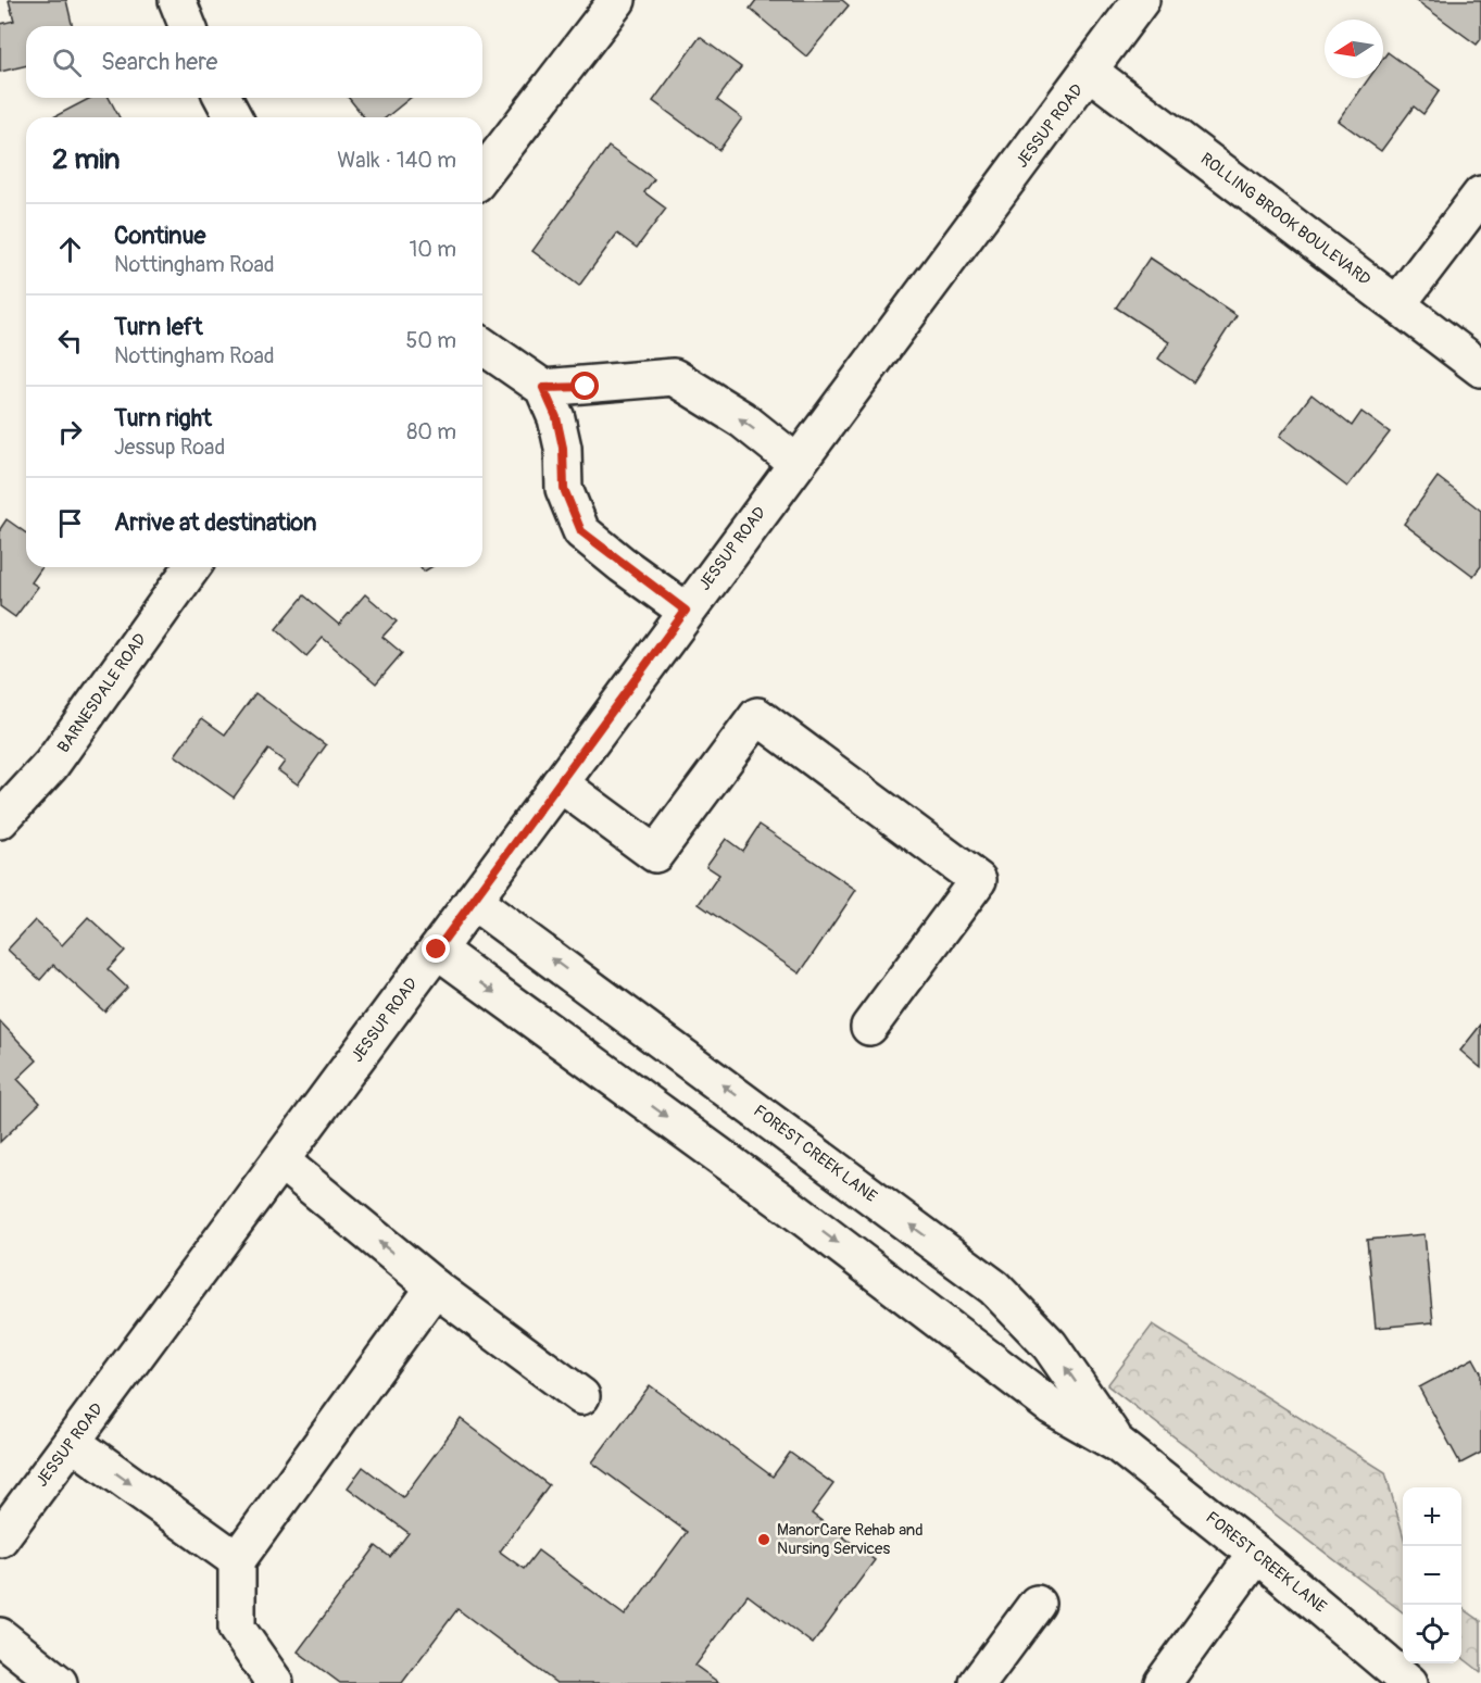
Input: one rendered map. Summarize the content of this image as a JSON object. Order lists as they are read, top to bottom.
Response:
{
  "streets": {
    "street": [
      "JESSUP ROAD",
      "ROLLING BROOK BOULEVARD",
      "BARNESDALE ROAD",
      "FOREST CREEK LANE"
    ]
  },
  "crossings": [
    ["JESSUP ROAD", "ROLLING BROOK BOULEVARD"],
    ["JESSUP ROAD", "FOREST CREEK LANE"]
  ],
  "places": ["ManorCare Rehab and Nursing Services"],
  "north": "left",
  "page": {
    "search": "Search here",
    "heading": ["2 min", "Walk · 140 m"],
    "list": [
      ["Continue", "Nottingham Road", "10 m"],
      ["Turn left", "Nottingham Road", "50 m"],
      ["Turn right", "Jessup Road", "80 m"],
      "Arrive at destination"
    ],
    "map_buttons": ["+", "−"]
  }
}
